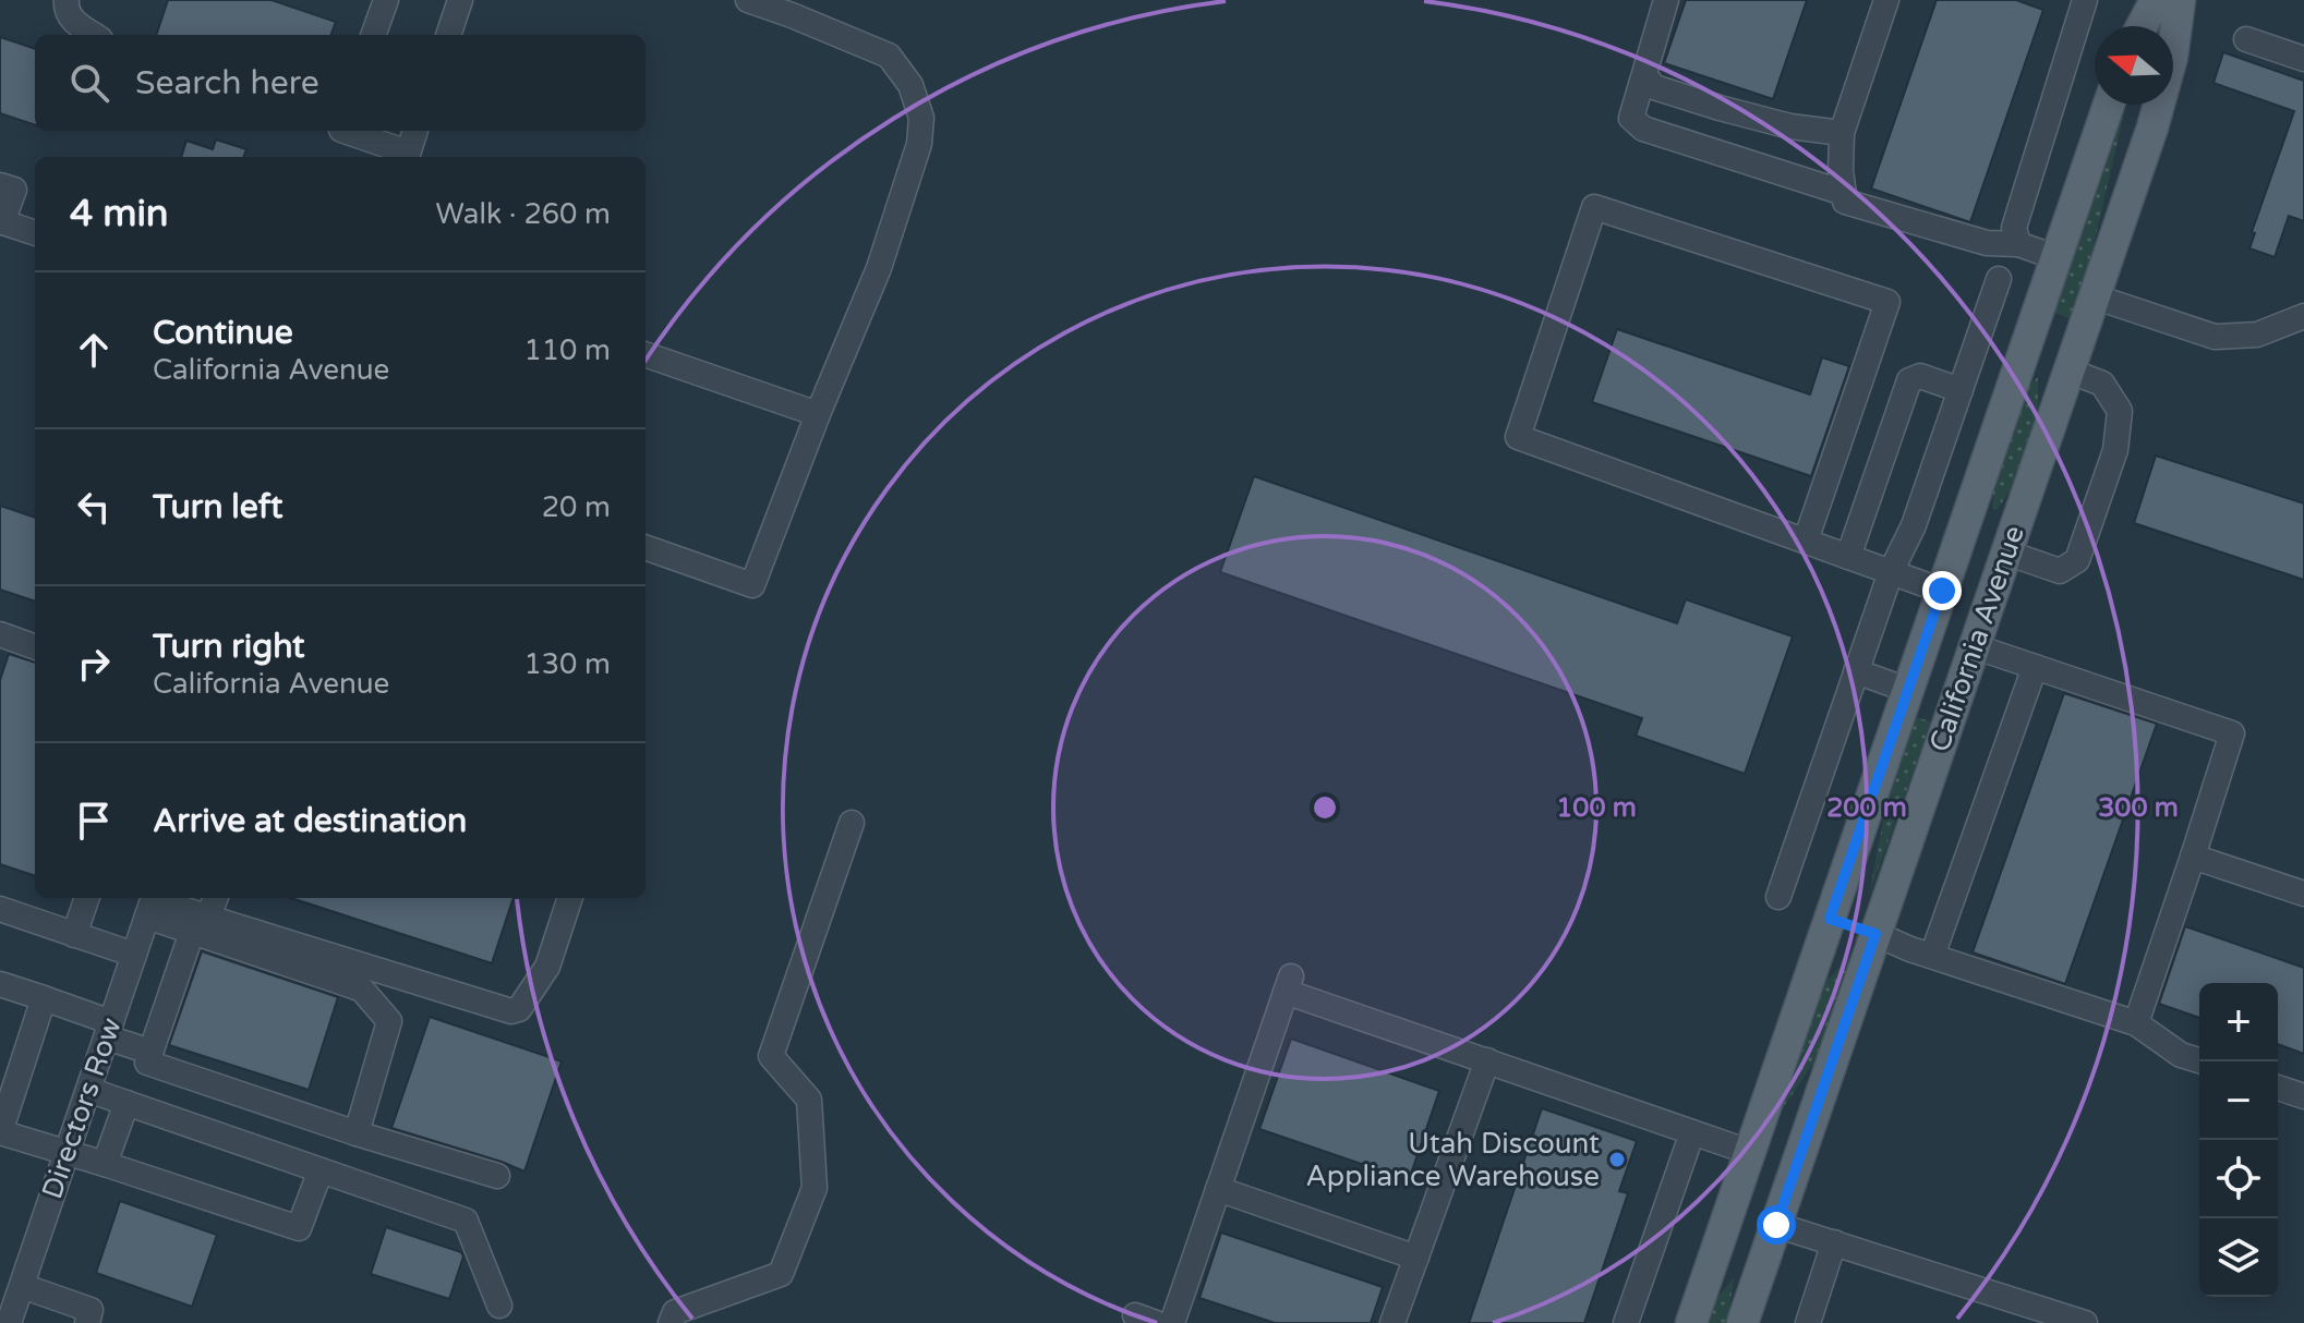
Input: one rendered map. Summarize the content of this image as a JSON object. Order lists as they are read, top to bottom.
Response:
{
  "streets": {
    "main road": ["California Avenue"],
    "street": ["Directors Row"]
  },
  "places": ["Utah Discount Appliance Warehouse"],
  "north": "left",
  "page": {
    "search": "Search here",
    "heading": ["4 min", "Walk · 260 m"],
    "list": [
      ["Continue", "California Avenue", "110 m"],
      ["Turn left", "20 m"],
      ["Turn right", "California Avenue", "130 m"],
      "Arrive at destination"
    ],
    "map_buttons": ["+", "−"]
  },
  "rings": ["100 m", "200 m", "300 m"]
}
